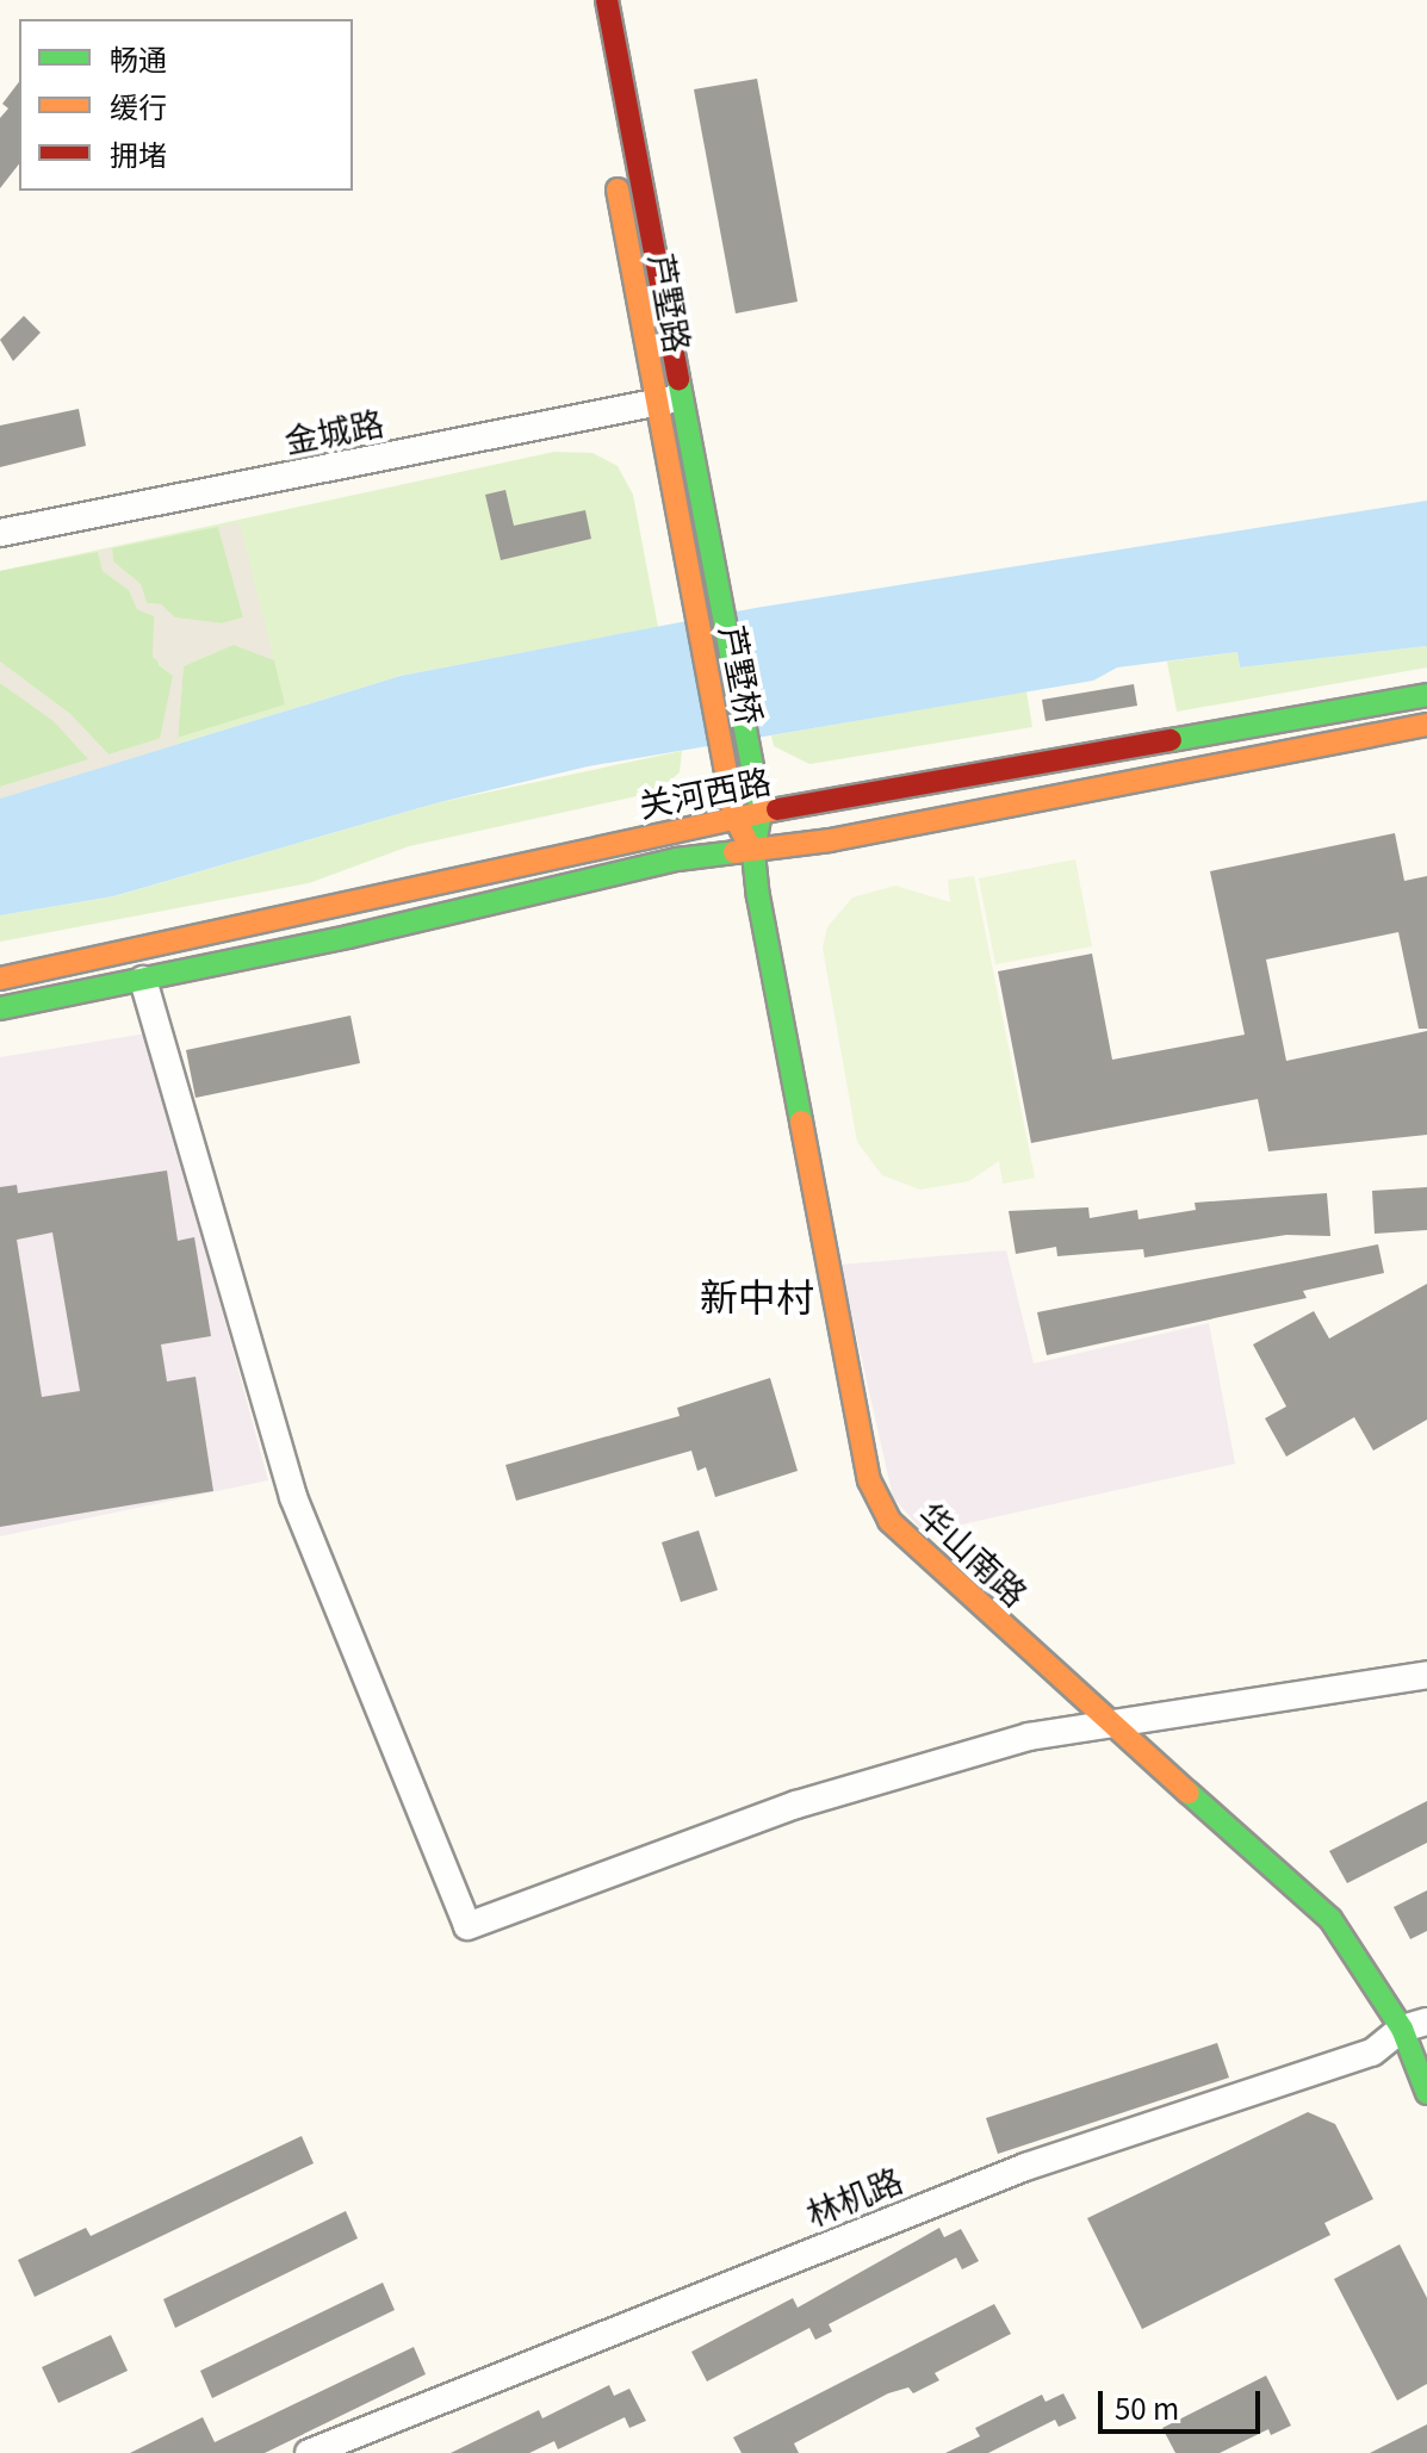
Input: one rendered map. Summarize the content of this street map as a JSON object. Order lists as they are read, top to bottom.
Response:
{
  "streets": {
    "main road": [
      "芦墅路",
      "芦墅桥",
      "关河西路",
      "华山南路"
    ],
    "street": ["金城路", "林机路"]
  },
  "crossings": [
    ["芦墅路", "金城路"],
    ["芦墅路", "芦墅桥"],
    ["芦墅桥", "关河西路"],
    ["关河西路", "华山南路"],
    ["华山南路", "林机路"]
  ],
  "districts": ["新中村"],
  "legend": ["畅通", "缓行", "拥堵"],
  "scale_bar": "50 m"
}
